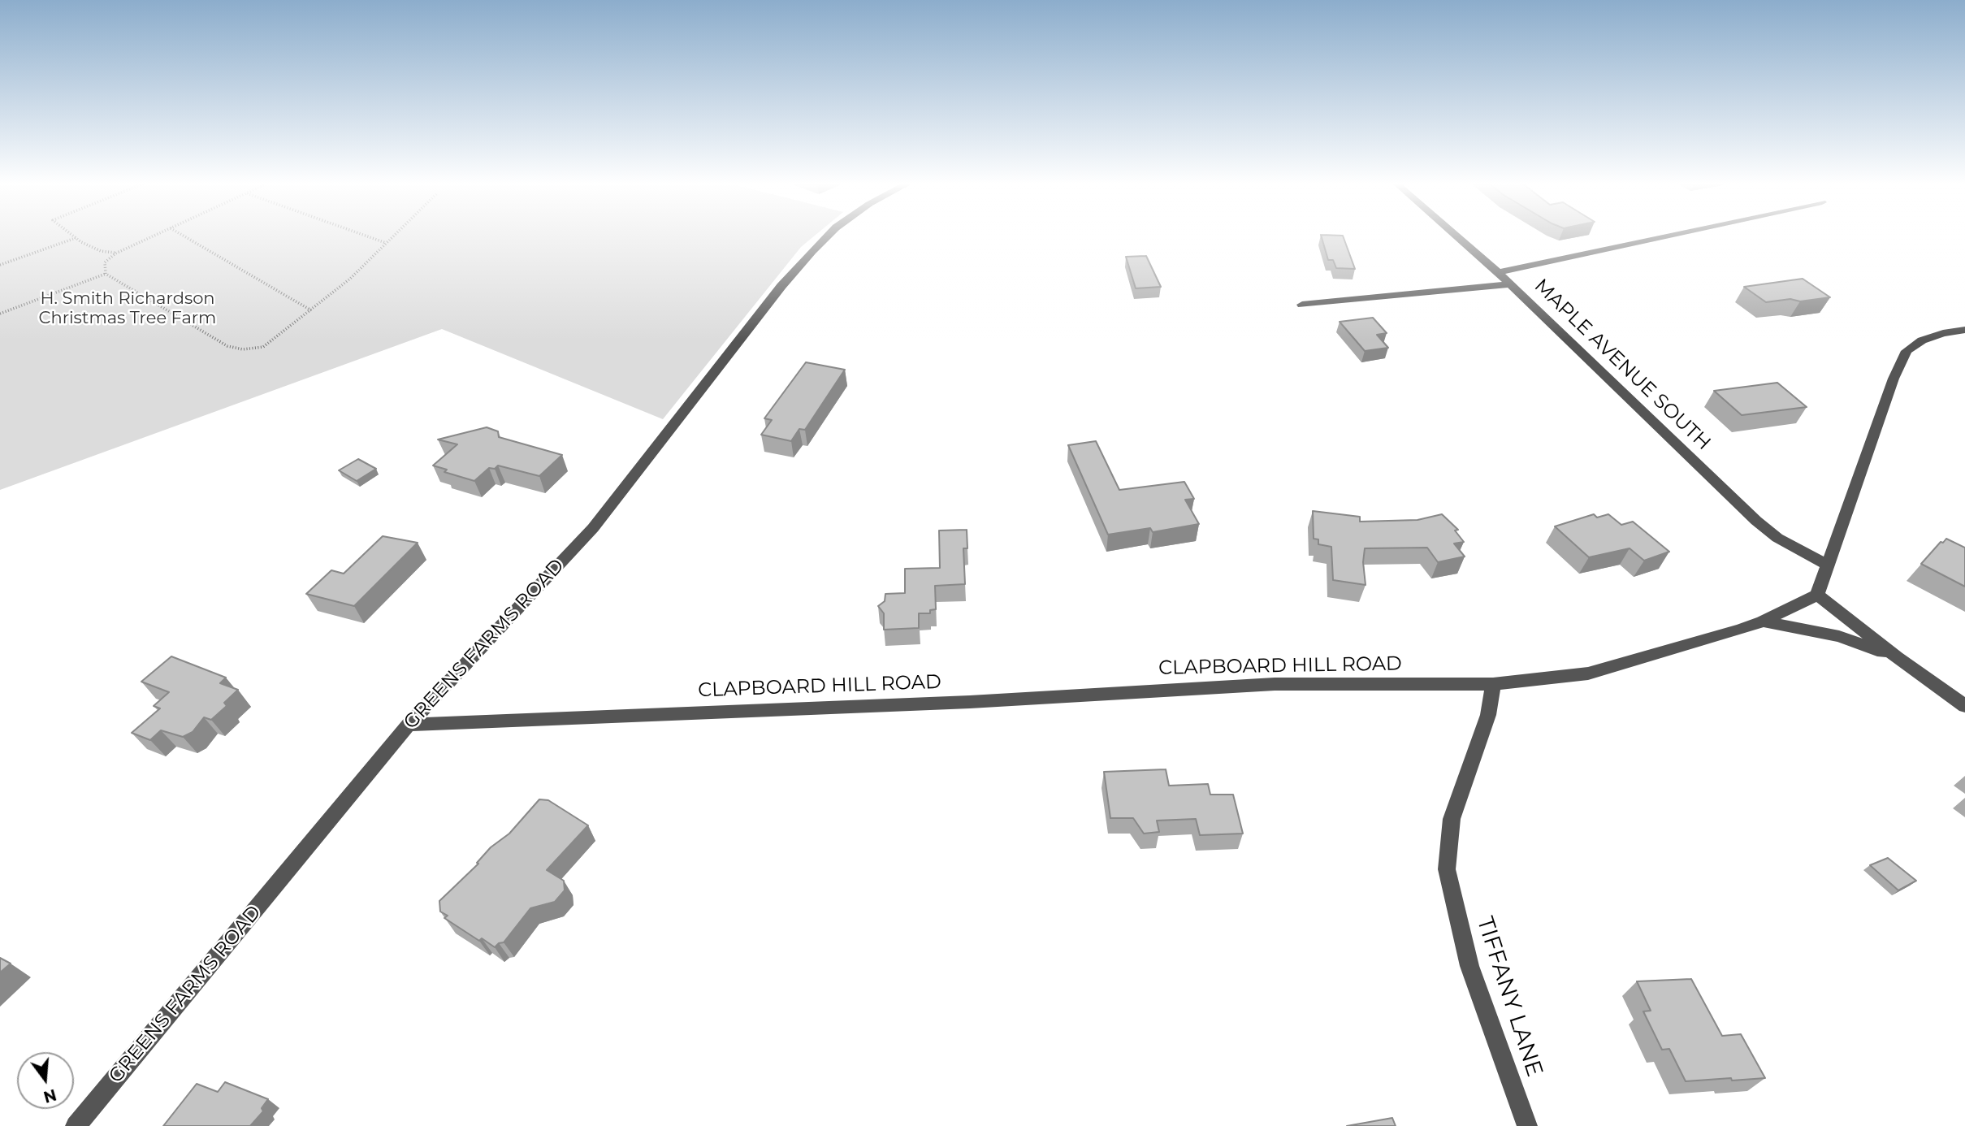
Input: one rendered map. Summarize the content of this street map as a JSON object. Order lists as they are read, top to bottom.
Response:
{
  "streets": {
    "street": [
      "MAPLE AVENUE SOUTH",
      "GREENS FARMS ROAD",
      "CLAPBOARD HILL ROAD",
      "TIFFANY LANE"
    ]
  },
  "crossings": [
    ["GREENS FARMS ROAD", "CLAPBOARD HILL ROAD"],
    ["CLAPBOARD HILL ROAD", "TIFFANY LANE"]
  ],
  "parks": ["H. Smith Richardson Christmas Tree Farm"],
  "north": "bottom"
}
